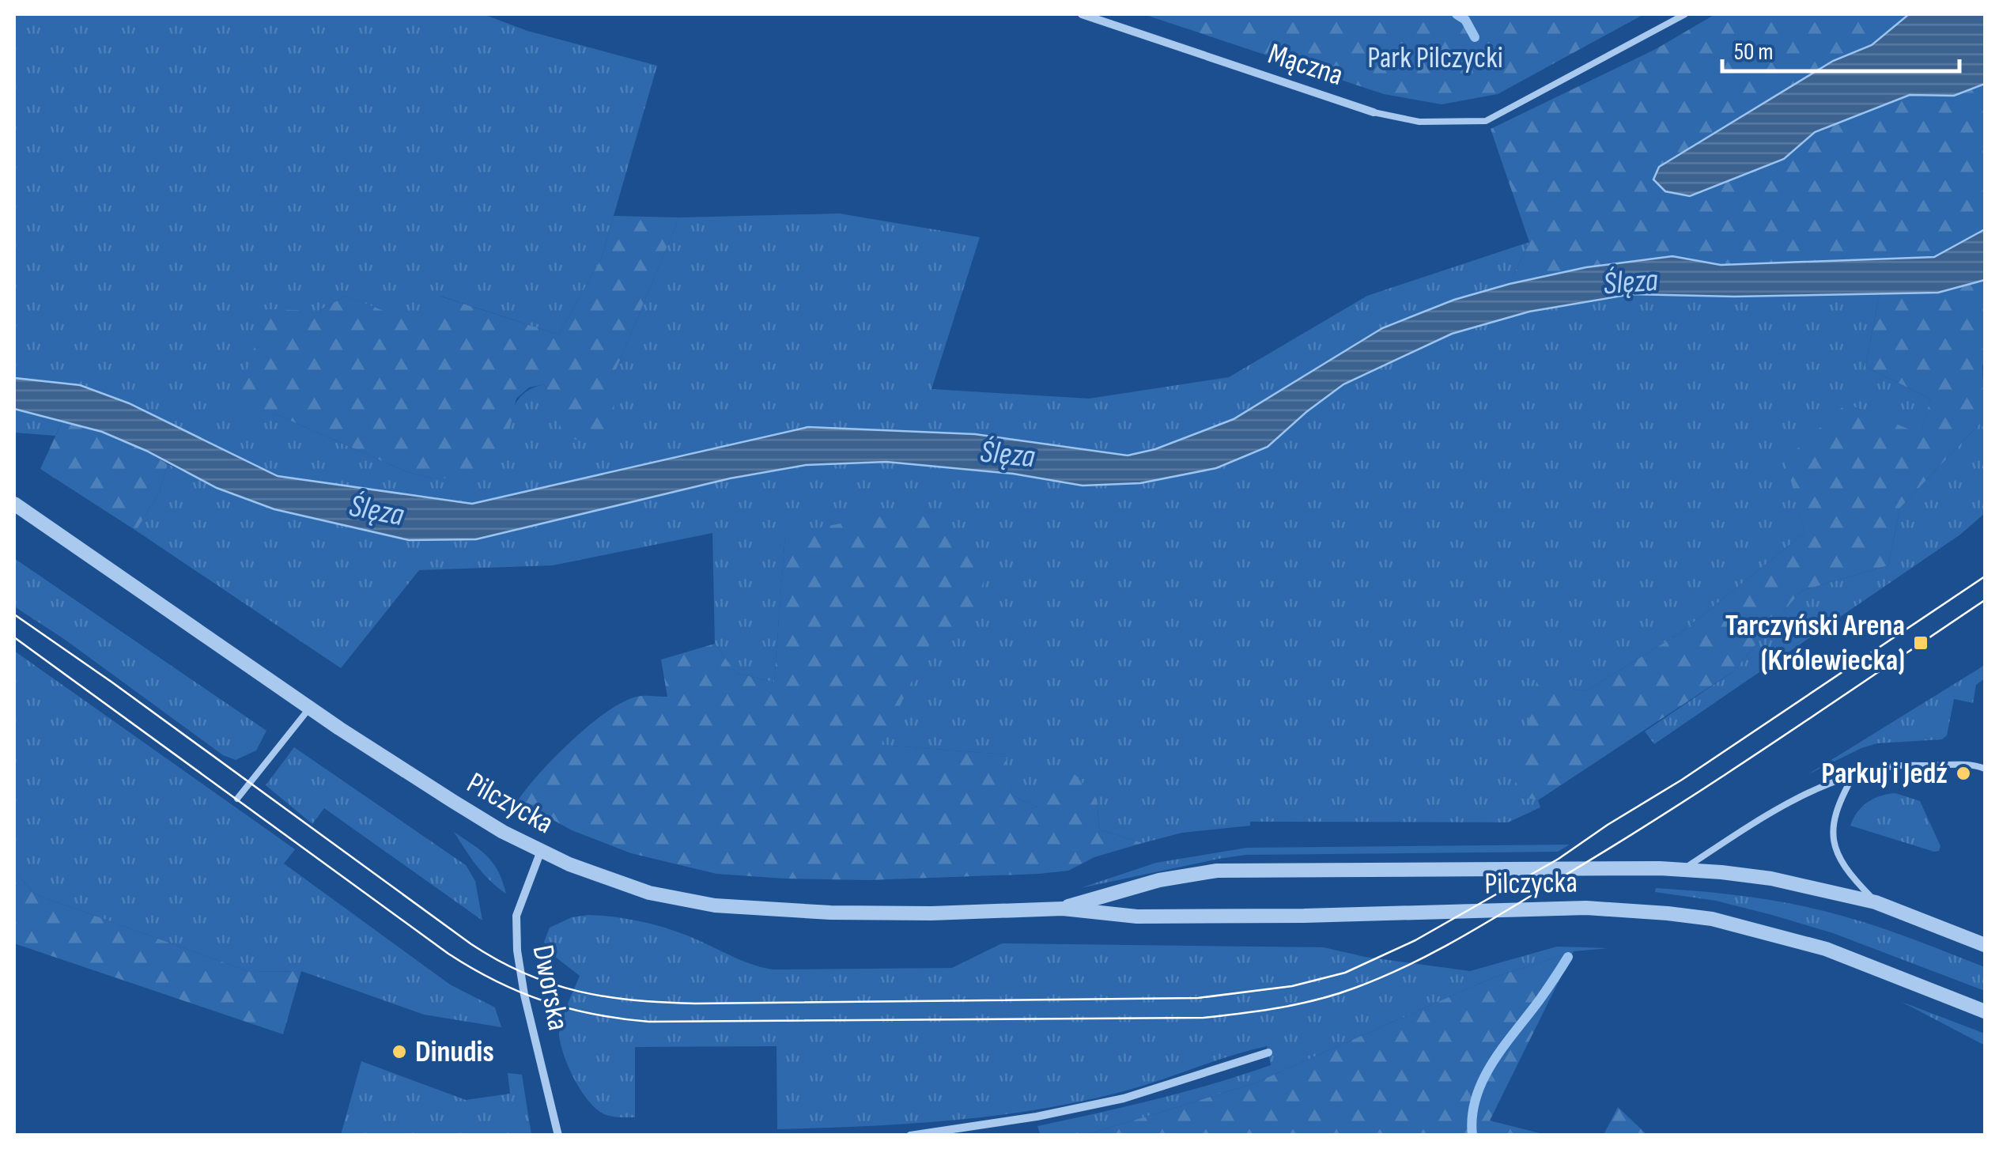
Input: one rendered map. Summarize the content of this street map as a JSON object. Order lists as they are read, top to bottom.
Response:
{
  "streets": {
    "street": ["Mączna", "Pilczycka", "Dworska"]
  },
  "crossings": [
    ["Pilczycka", "Dworska"]
  ],
  "water": ["Ślęza"],
  "parks": ["Park Pilczycki"],
  "places": {
    "transit": ["Tarczyński Arena (Królewiecka)"],
    "other": ["Parkuj i Jedź", "Dinudis"]
  },
  "scale_bar": "50 m"
}
